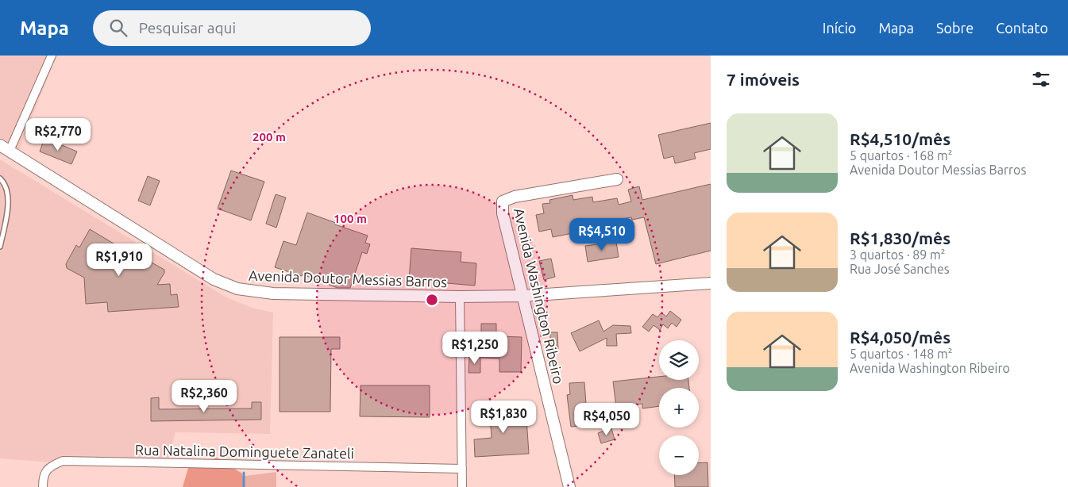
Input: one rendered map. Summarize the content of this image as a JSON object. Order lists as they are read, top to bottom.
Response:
{
  "streets": {
    "street": ["Avenida Doutor Messias Barros", "Avenida Washington Ribeiro", "Rua Natalina Dominguete Zanateli"]
  },
  "crossings": [
    ["Avenida Doutor Messias Barros", "Avenida Washington Ribeiro"]
  ],
  "page": {
    "header": "Mapa",
    "search": "Pesquisar aqui",
    "nav": [
      "Início",
      "Mapa",
      "Sobre",
      "Contato"
    ],
    "heading": "7 imóveis",
    "list": [
      {
        "name": "R$4,510/mês",
        "note": "5 quartos · 168 m² · Avenida Doutor Messias Barros"
      },
      {
        "name": "R$1,830/mês",
        "note": "3 quartos · 89 m² · Rua José Sanches"
      },
      {
        "name": "R$4,050/mês",
        "note": "5 quartos · 148 m² · Avenida Washington Ribeiro"
      }
    ],
    "price": [
      "R$2,770",
      "R$4,510",
      "R$1,910",
      "R$1,250",
      "R$2,360",
      "R$1,830",
      "R$4,050"
    ],
    "map_buttons": ["+", "−"]
  },
  "rings": ["200 m", "100 m"]
}
